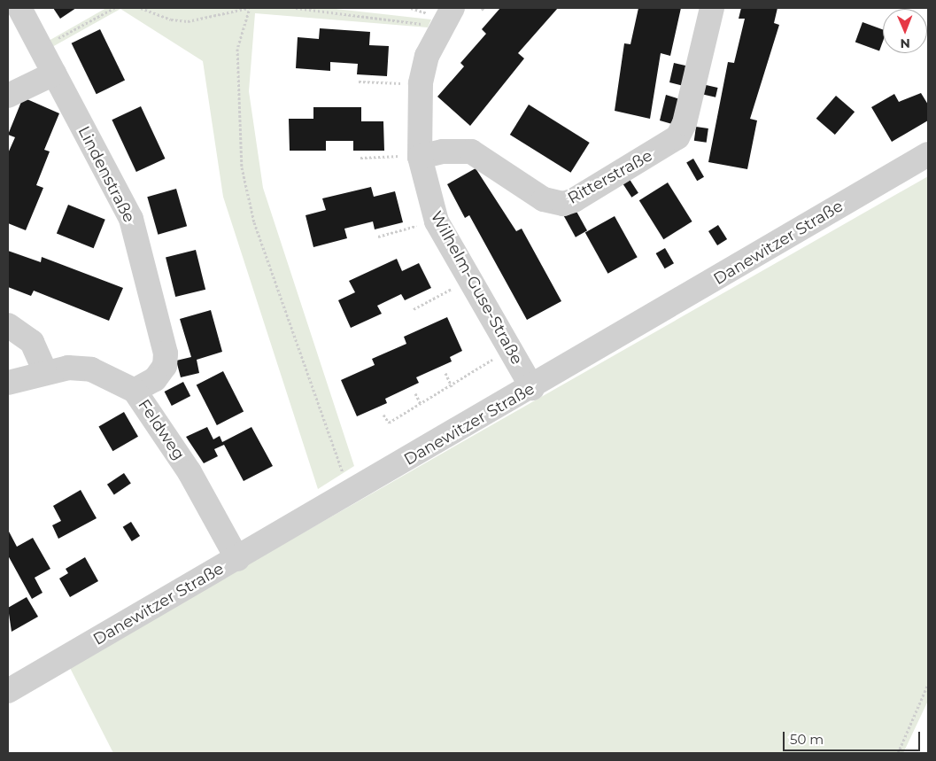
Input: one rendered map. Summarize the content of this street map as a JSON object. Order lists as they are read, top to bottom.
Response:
{
  "streets": {
    "street": [
      "Lindenstraße",
      "Ritterstraße",
      "Danewitzer Straße",
      "Wilhelm-Guse-Straße",
      "Feldweg"
    ]
  },
  "crossings": [
    ["Lindenstraße", "Feldweg"],
    ["Ritterstraße", "Wilhelm-Guse-Straße"],
    ["Danewitzer Straße", "Wilhelm-Guse-Straße"],
    ["Danewitzer Straße", "Feldweg"]
  ],
  "scale_bar": "50 m",
  "north": "bottom"
}
